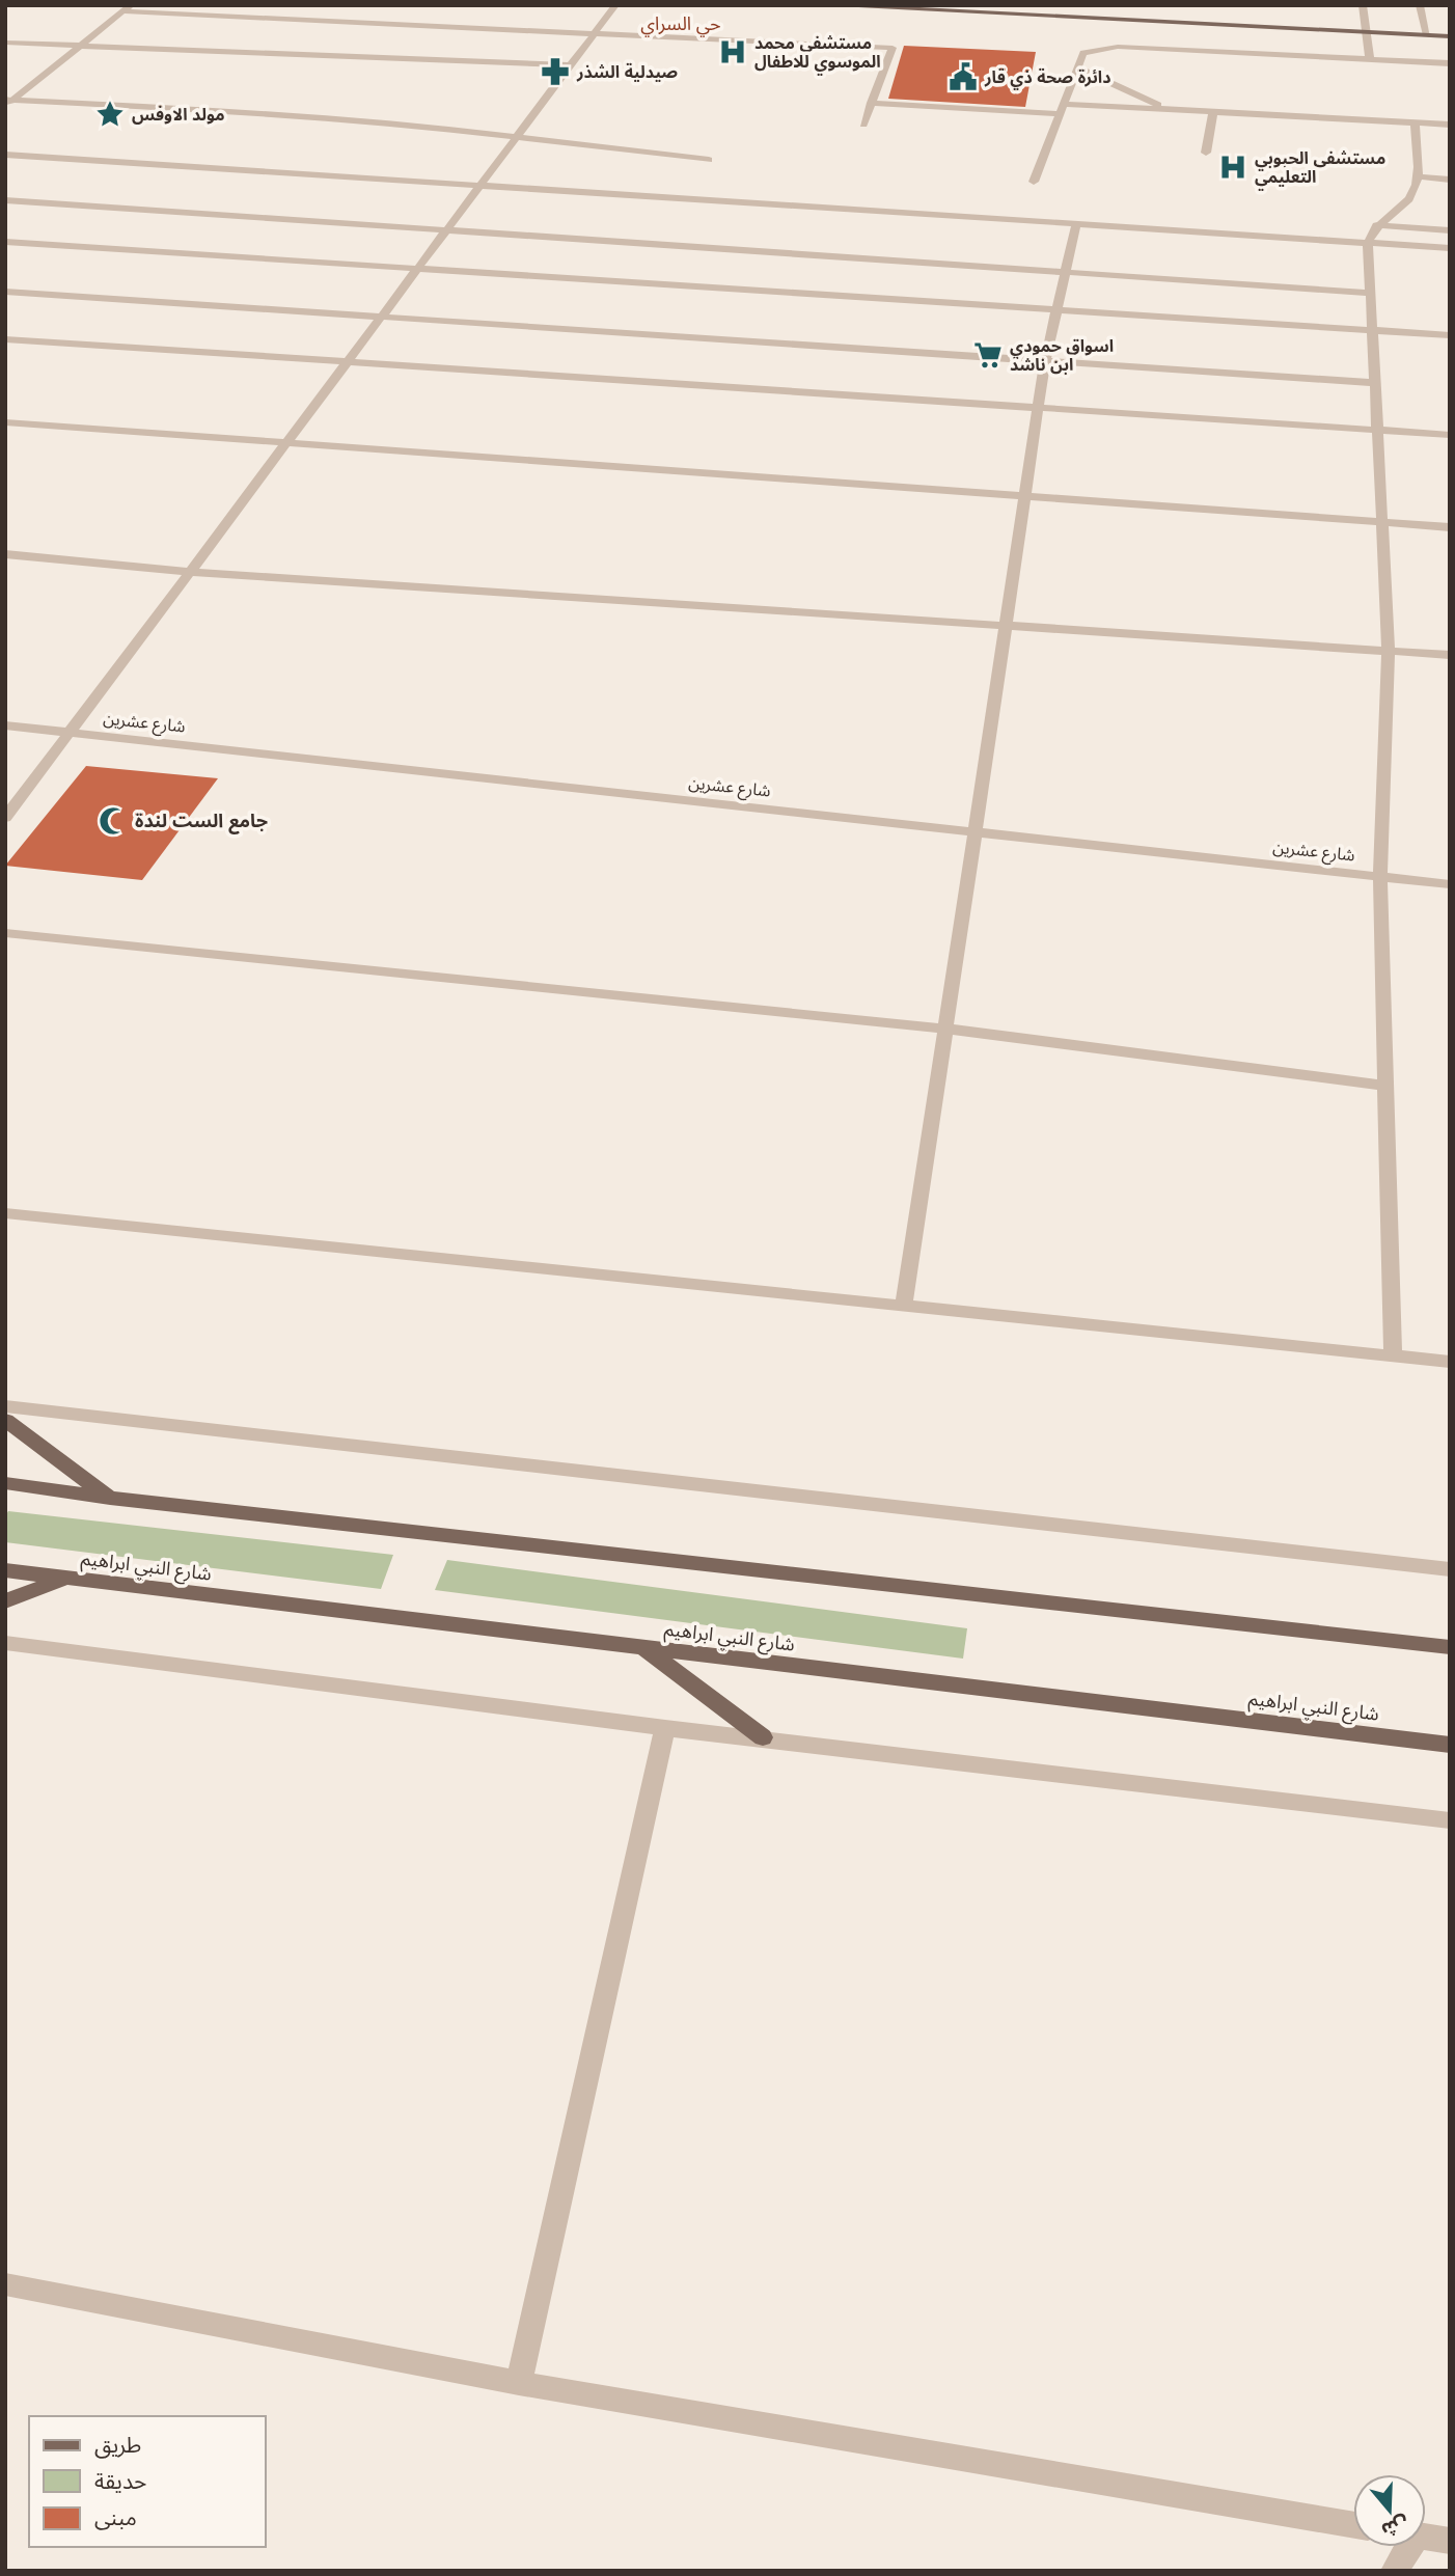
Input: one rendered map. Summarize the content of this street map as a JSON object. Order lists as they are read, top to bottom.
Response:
{
  "streets": {
    "main road": ["شارع النبي ابراهيم"],
    "street": ["شارع عشرين"]
  },
  "districts": ["حي السراي"],
  "places": {
    "hospital": ["مستشفى محمد الموسوي للاطفال", "مستشفى الحبوبي التعليمي"],
    "pharmacy": ["صيدلية الشذر"],
    "public building": ["دائرة صحة ذي قار"],
    "place": ["مولد الاوفس"],
    "supermarket": ["اسواق حمودي ابن ناشد"],
    "mosque": ["جامع الست لندة"]
  },
  "legend": ["طريق", "حديقة", "مبنى"],
  "north": "bottom"
}
